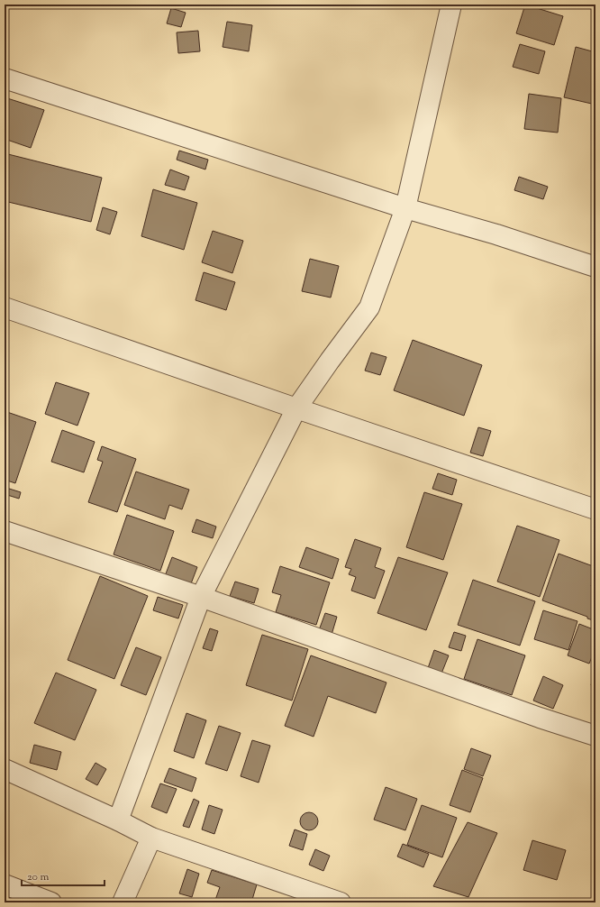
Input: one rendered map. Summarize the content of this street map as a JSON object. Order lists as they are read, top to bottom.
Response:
{
  "scale_bar": "20 m"
}
